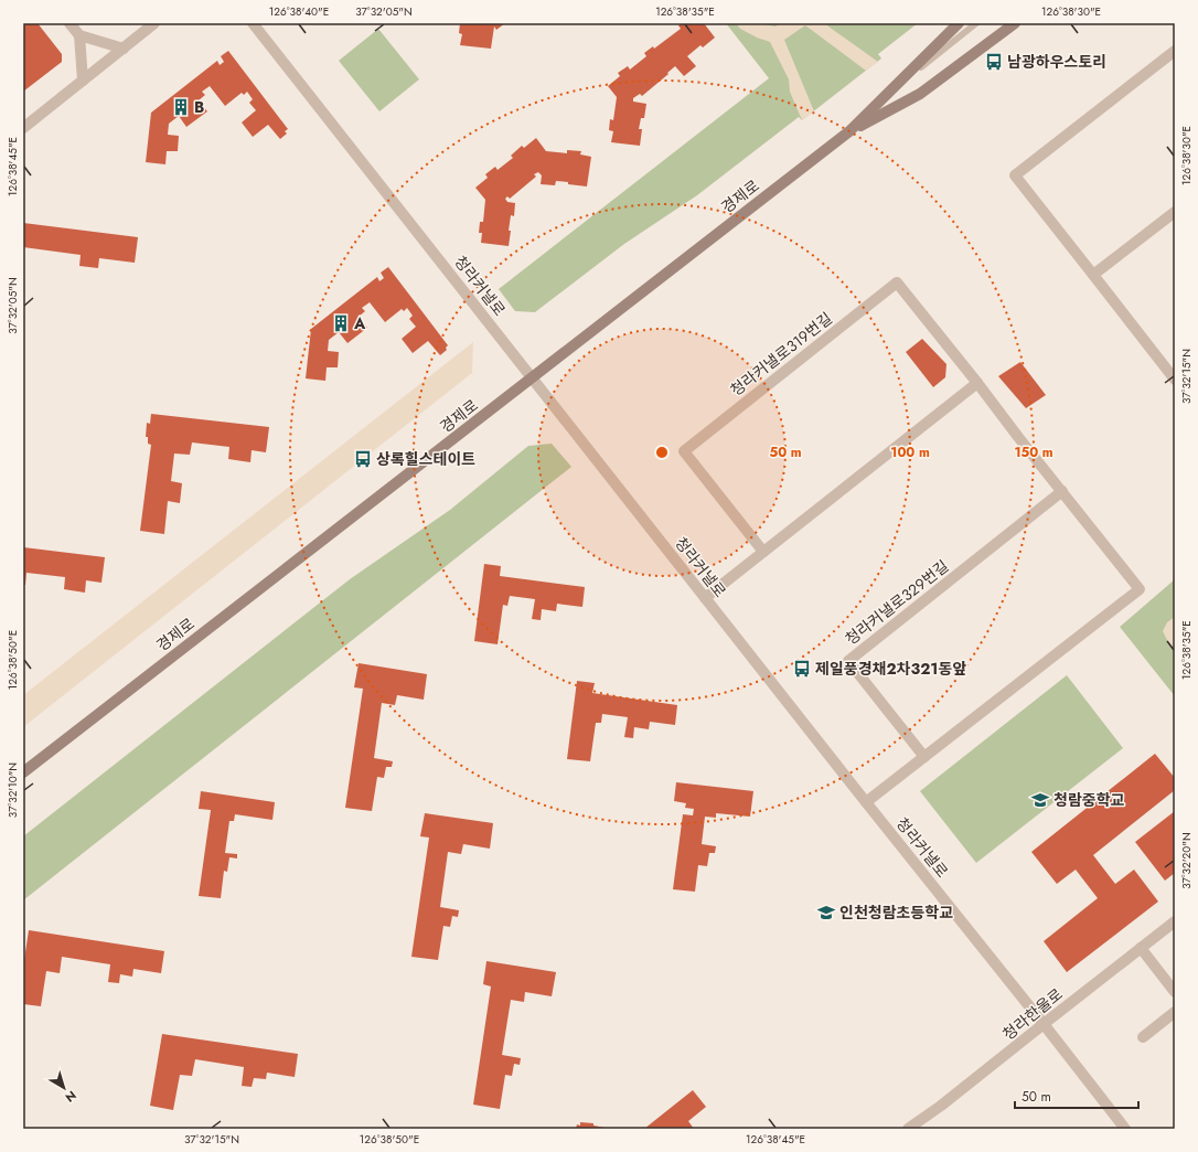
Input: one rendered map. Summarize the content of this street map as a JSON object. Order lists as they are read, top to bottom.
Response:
{
  "streets": {
    "main road": ["경제로"],
    "street": [
      "청라커낼로",
      "청라커낼로319번길",
      "청라커낼로329번길",
      "청라한울로"
    ]
  },
  "crossings": [
    ["경제로", "청라커낼로"],
    ["청라커낼로", "청라한울로"],
    ["청라커낼로319번길", "청라커낼로329번길"]
  ],
  "places": {
    "bus stop": ["남광하우스토리", "상록힐스테이트", "제일풍경채2차321동앞"],
    "building": ["B", "A"],
    "school or university": ["청람중학교", "인천청람초등학교"]
  },
  "scale_bar": "50 m",
  "north": "bottom right",
  "coordinates": [
    "126°38'40\"E",
    "37°32'05\"N",
    "126°38'35\"E",
    "126°38'30\"E",
    "126°38'45\"E",
    "37°32'15\"N",
    "126°38'50\"E",
    "37°32'10\"N",
    "37°32'20\"N"
  ],
  "rings": ["50 m", "100 m", "150 m"]
}
